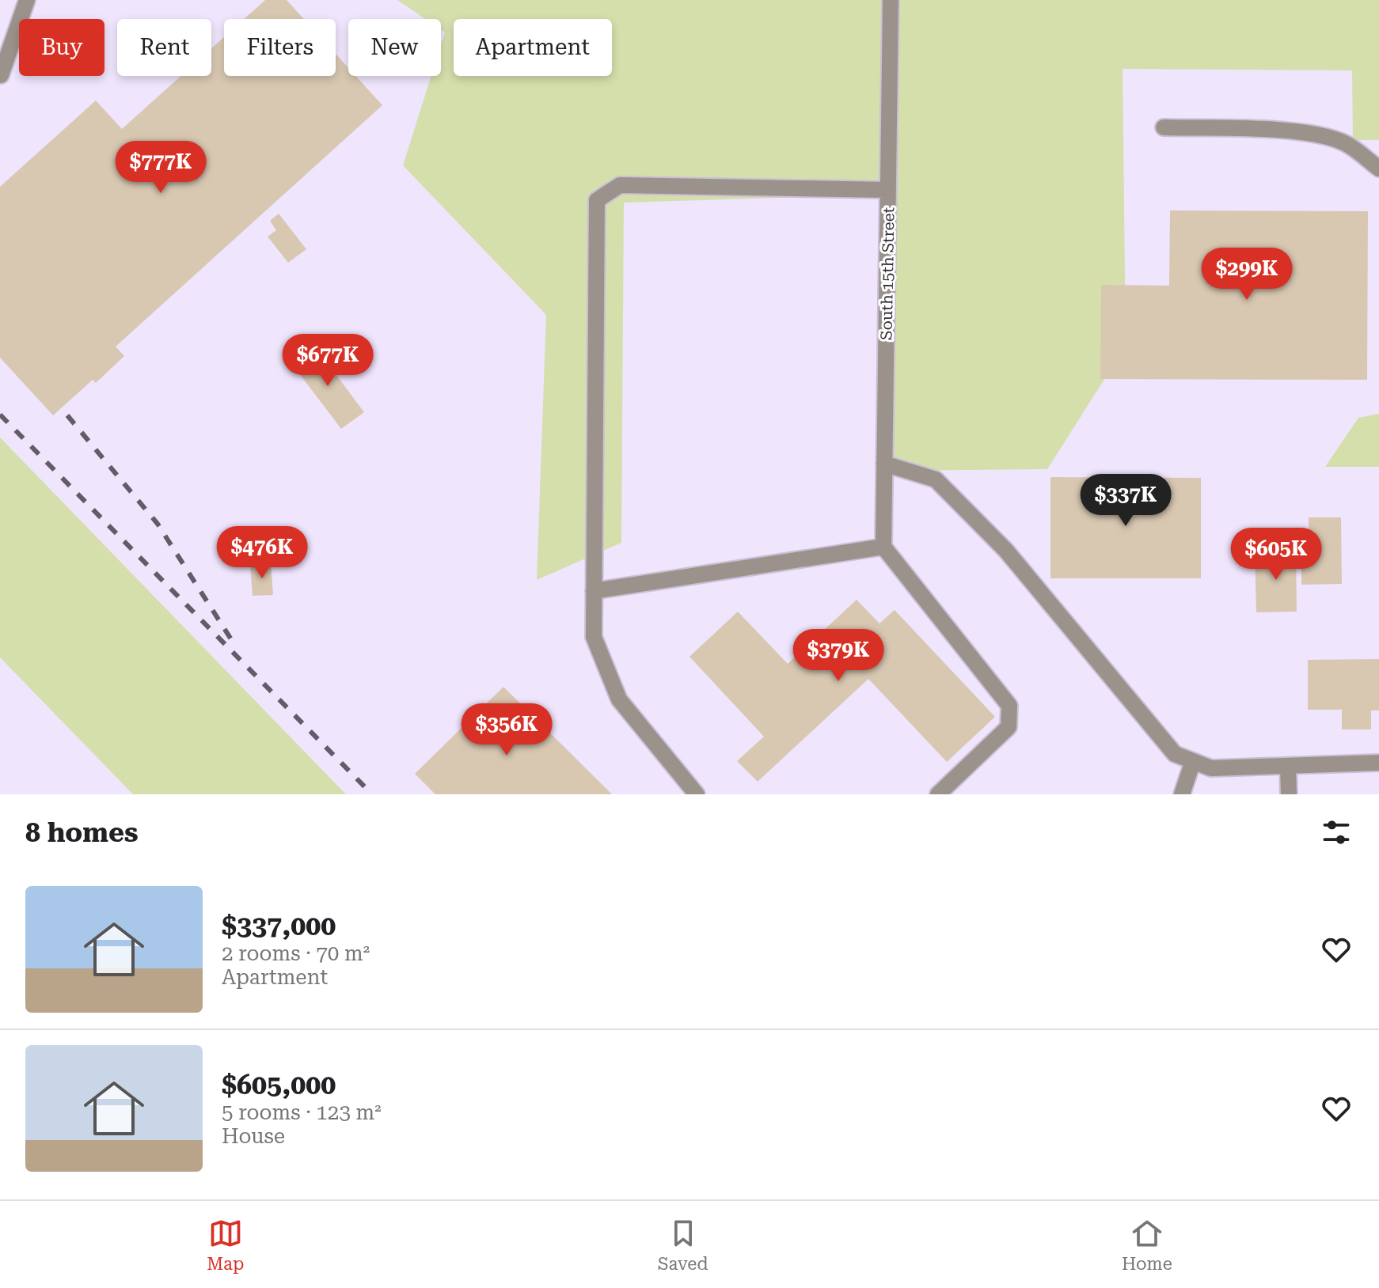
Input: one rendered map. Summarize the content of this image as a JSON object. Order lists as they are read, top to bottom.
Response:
{
  "streets": {
    "street": ["South 15th Street"]
  },
  "page": {
    "chip": [
      "Buy",
      "Rent",
      "Filters",
      "New",
      "Apartment"
    ],
    "price": [
      "$777K",
      "$299K",
      "$677K",
      "$337K",
      "$476K",
      "$605K",
      "$379K",
      "$356K"
    ],
    "heading": "8 homes",
    "list": [
      {
        "name": "$337,000",
        "note": "2 rooms · 70 m² · Apartment"
      },
      {
        "name": "$605,000",
        "note": "5 rooms · 123 m² · House"
      }
    ],
    "tabs": ["Map", "Saved", "Home"]
  }
}
